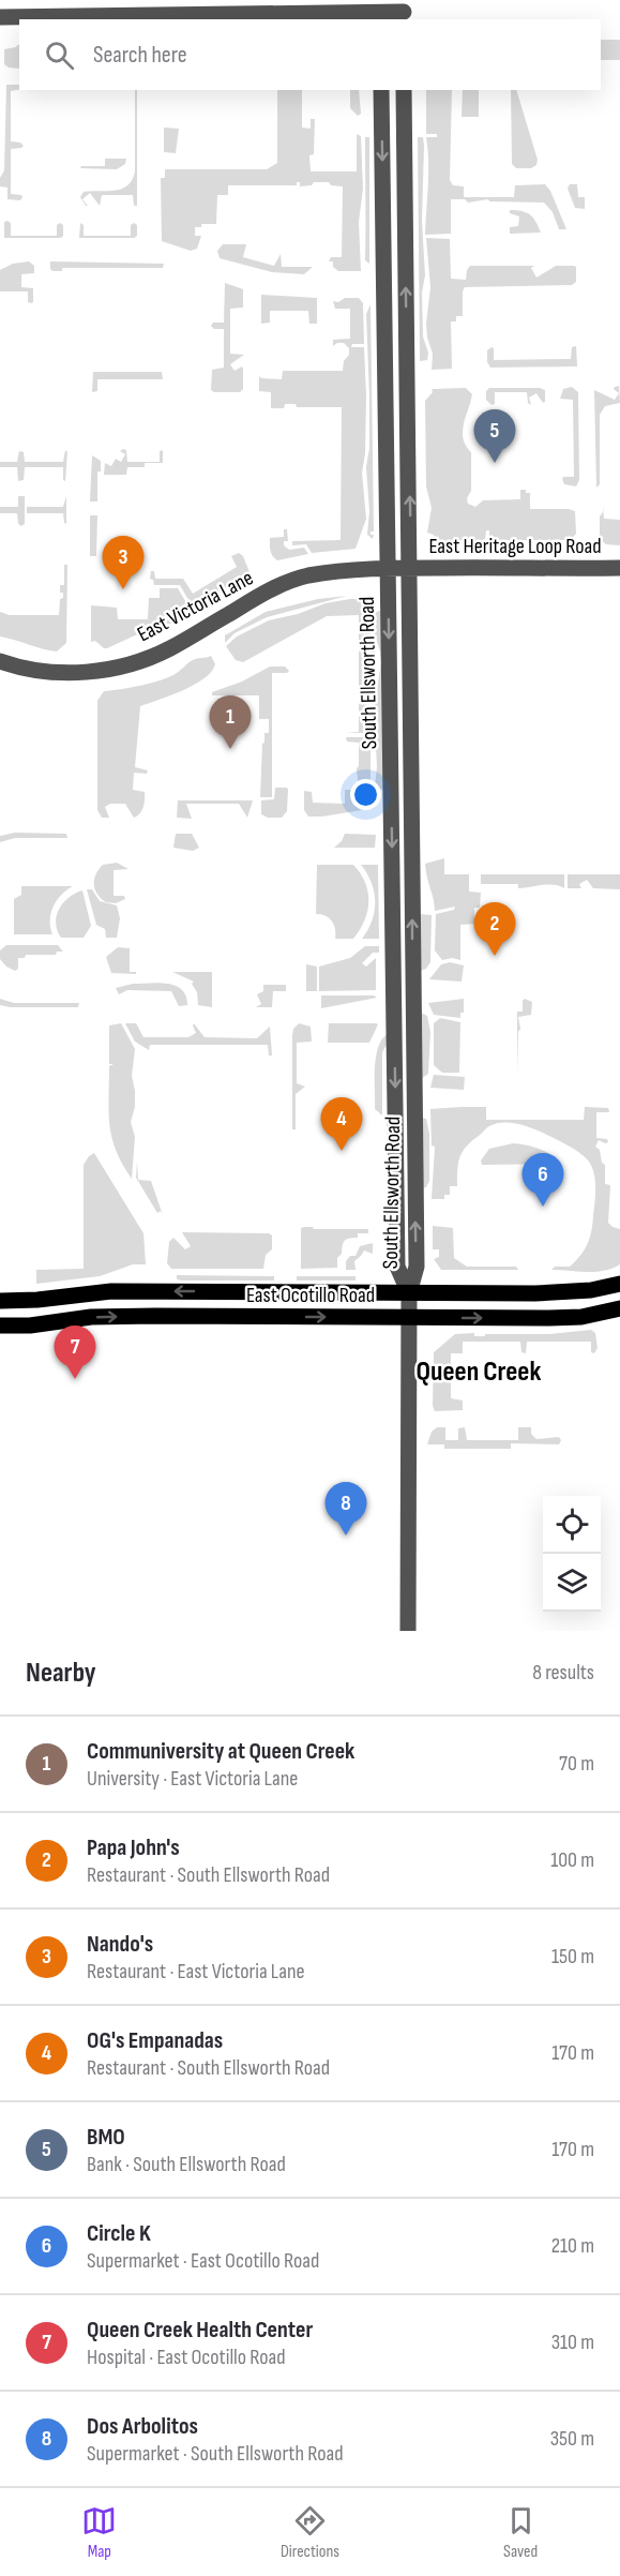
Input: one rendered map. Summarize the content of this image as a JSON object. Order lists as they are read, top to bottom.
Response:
{
  "streets": {
    "main road": ["East Ocotillo Road"],
    "street": ["East Heritage Loop Road", "East Victoria Lane", "South Ellsworth Road"]
  },
  "crossings": [
    ["East Heritage Loop Road", "East Victoria Lane"],
    ["East Heritage Loop Road", "South Ellsworth Road"],
    ["East Victoria Lane", "South Ellsworth Road"],
    ["South Ellsworth Road", "East Ocotillo Road"]
  ],
  "districts": ["Queen Creek"],
  "page": {
    "search": "Search here",
    "pins": [
      "5",
      "3",
      "1",
      "2",
      "4",
      "6",
      "7",
      "8"
    ],
    "heading": ["Nearby", "8 results"],
    "list": [
      {
        "mark": "1",
        "name": "Communiversity at Queen Creek",
        "note": "University · East Victoria Lane",
        "value": "70 m"
      },
      {
        "mark": "2",
        "name": "Papa John's",
        "note": "Restaurant · South Ellsworth Road",
        "value": "100 m"
      },
      {
        "mark": "3",
        "name": "Nando's",
        "note": "Restaurant · East Victoria Lane",
        "value": "150 m"
      },
      {
        "mark": "4",
        "name": "OG's Empanadas",
        "note": "Restaurant · South Ellsworth Road",
        "value": "170 m"
      },
      {
        "mark": "5",
        "name": "BMO",
        "note": "Bank · South Ellsworth Road",
        "value": "170 m"
      },
      {
        "mark": "6",
        "name": "Circle K",
        "note": "Supermarket · East Ocotillo Road",
        "value": "210 m"
      },
      {
        "mark": "7",
        "name": "Queen Creek Health Center",
        "note": "Hospital · East Ocotillo Road",
        "value": "310 m"
      },
      {
        "mark": "8",
        "name": "Dos Arbolitos",
        "note": "Supermarket · South Ellsworth Road",
        "value": "350 m"
      }
    ],
    "nav": ["Map", "Directions", "Saved"]
  }
}
